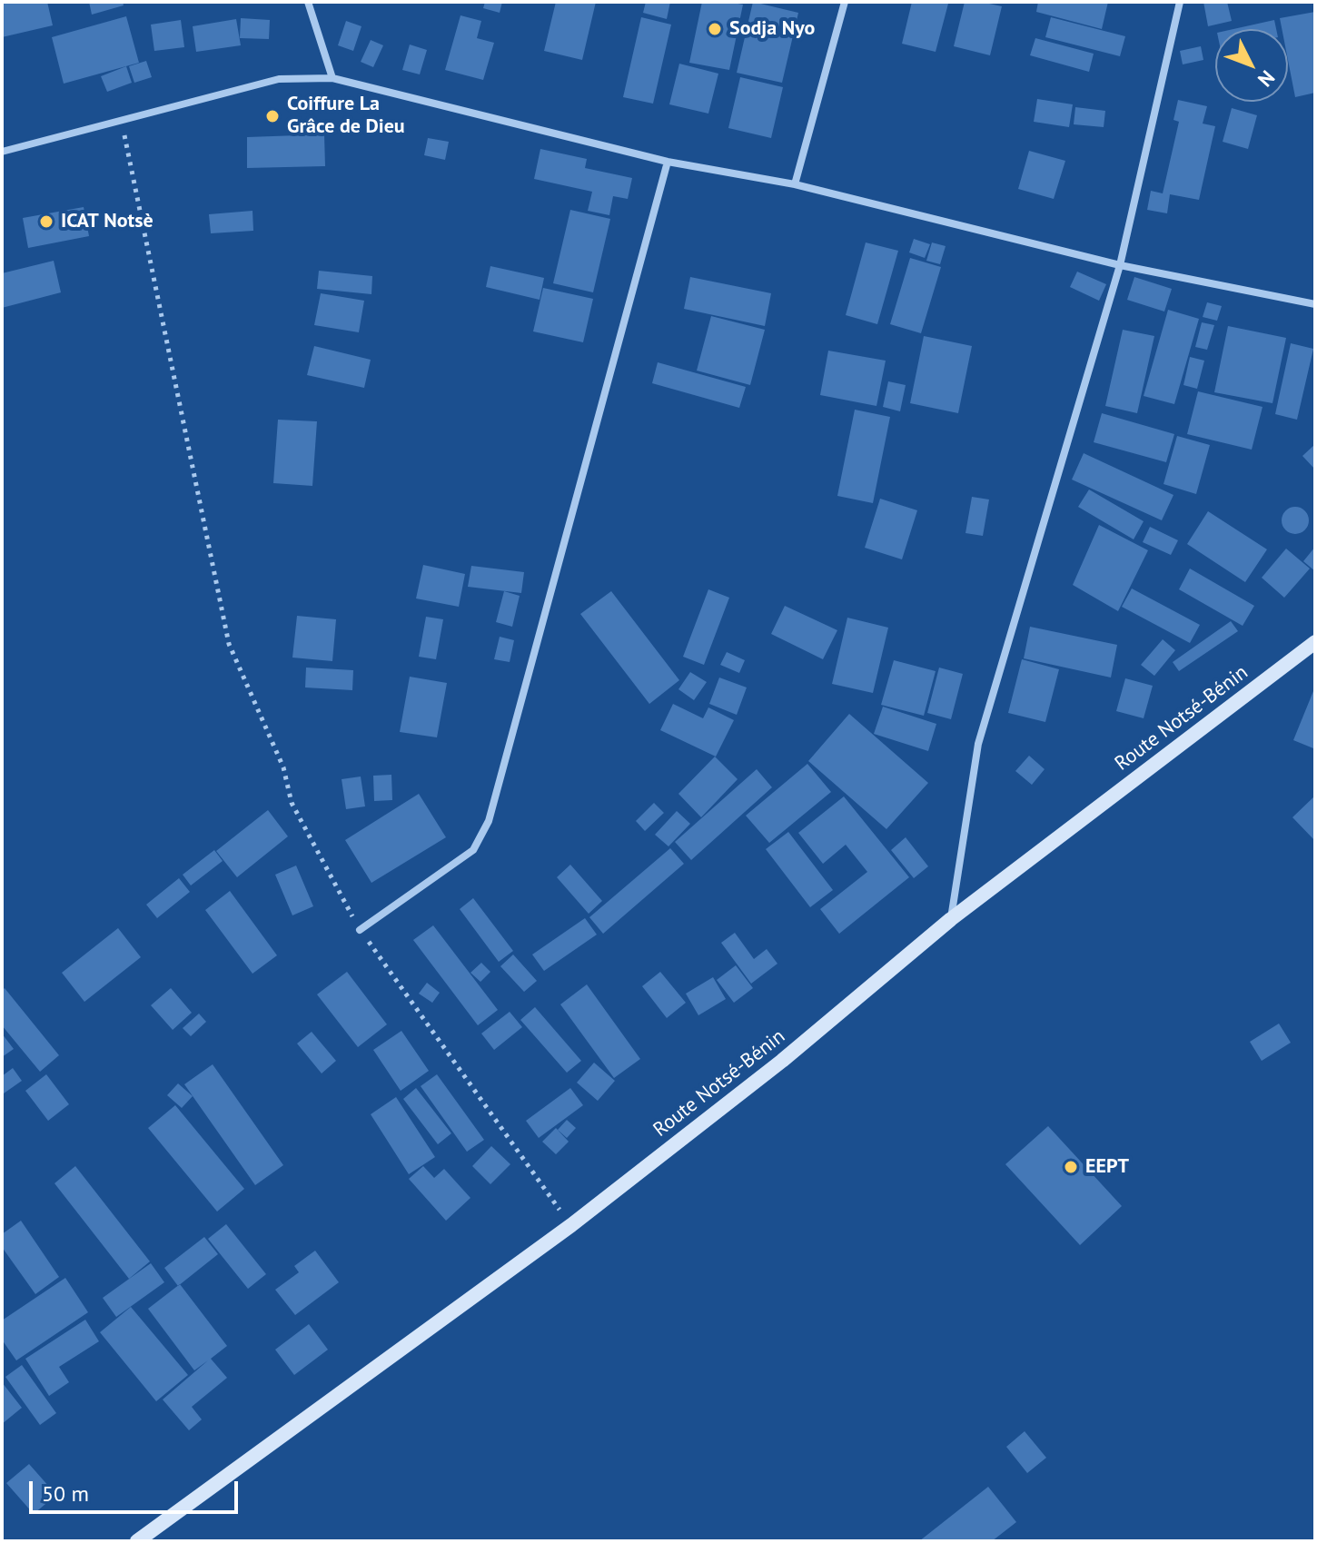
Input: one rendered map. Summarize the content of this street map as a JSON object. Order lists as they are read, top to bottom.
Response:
{
  "streets": {
    "main road": ["Route Notsé-Bénin"]
  },
  "places": [
    "Sodja Nyo",
    "Coiffure La Grâce de Dieu",
    "ICAT Notsè",
    "EEPT"
  ],
  "scale_bar": "50 m",
  "north": "bottom right"
}
